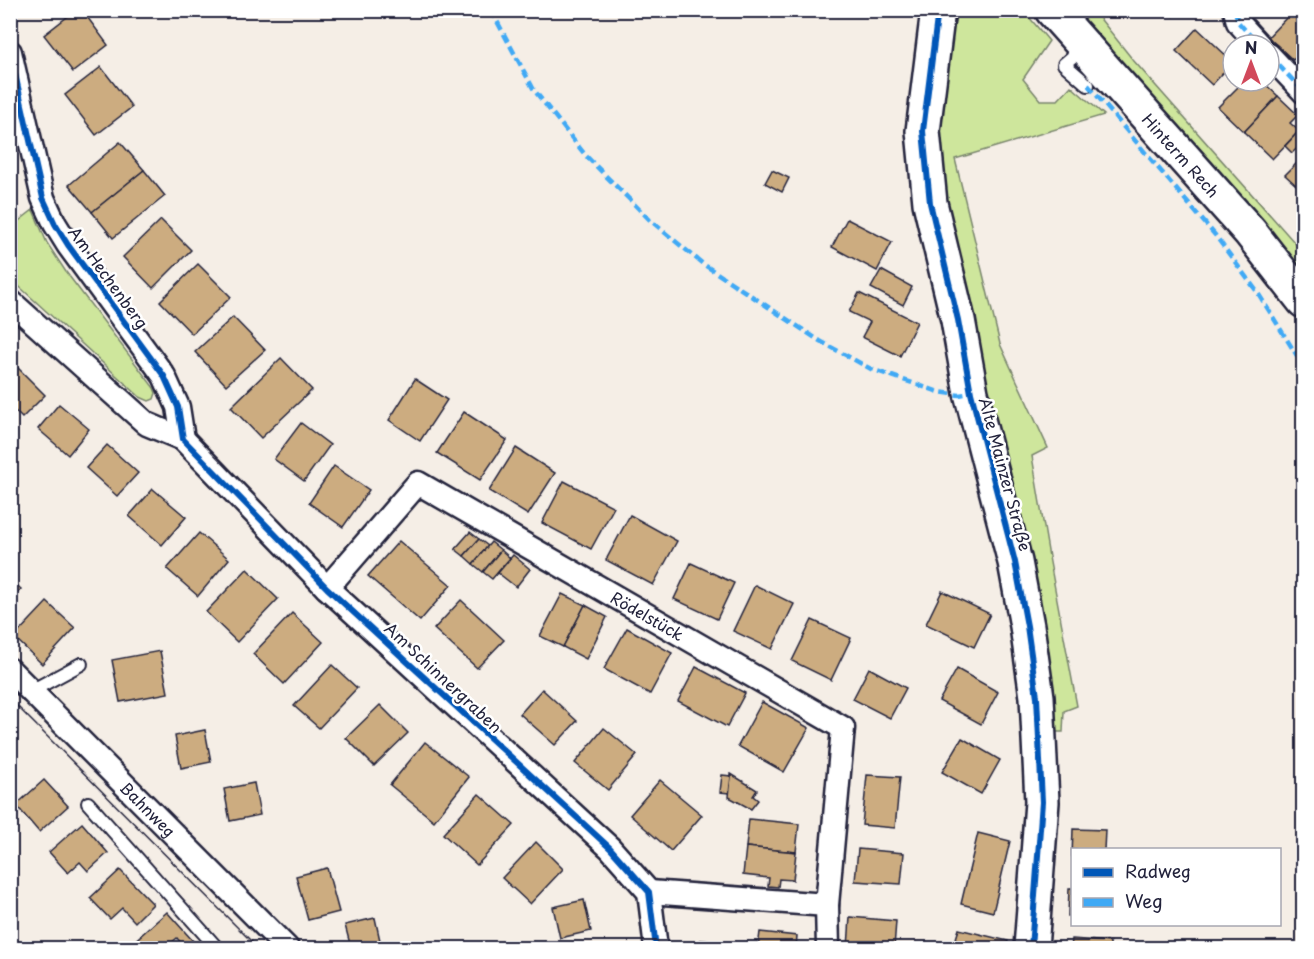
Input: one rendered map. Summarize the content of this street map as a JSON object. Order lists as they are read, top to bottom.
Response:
{
  "streets": {
    "street": [
      "Hinterm Rech",
      "Am Hechenberg",
      "Alte Mainzer Straße",
      "Rödelstück",
      "Am Schinnergraben",
      "Bahnweg"
    ]
  },
  "crossings": [
    ["Am Hechenberg", "Am Schinnergraben"],
    ["Rödelstück", "Am Schinnergraben"]
  ],
  "legend": ["Radweg", "Weg"],
  "north": "top"
}
